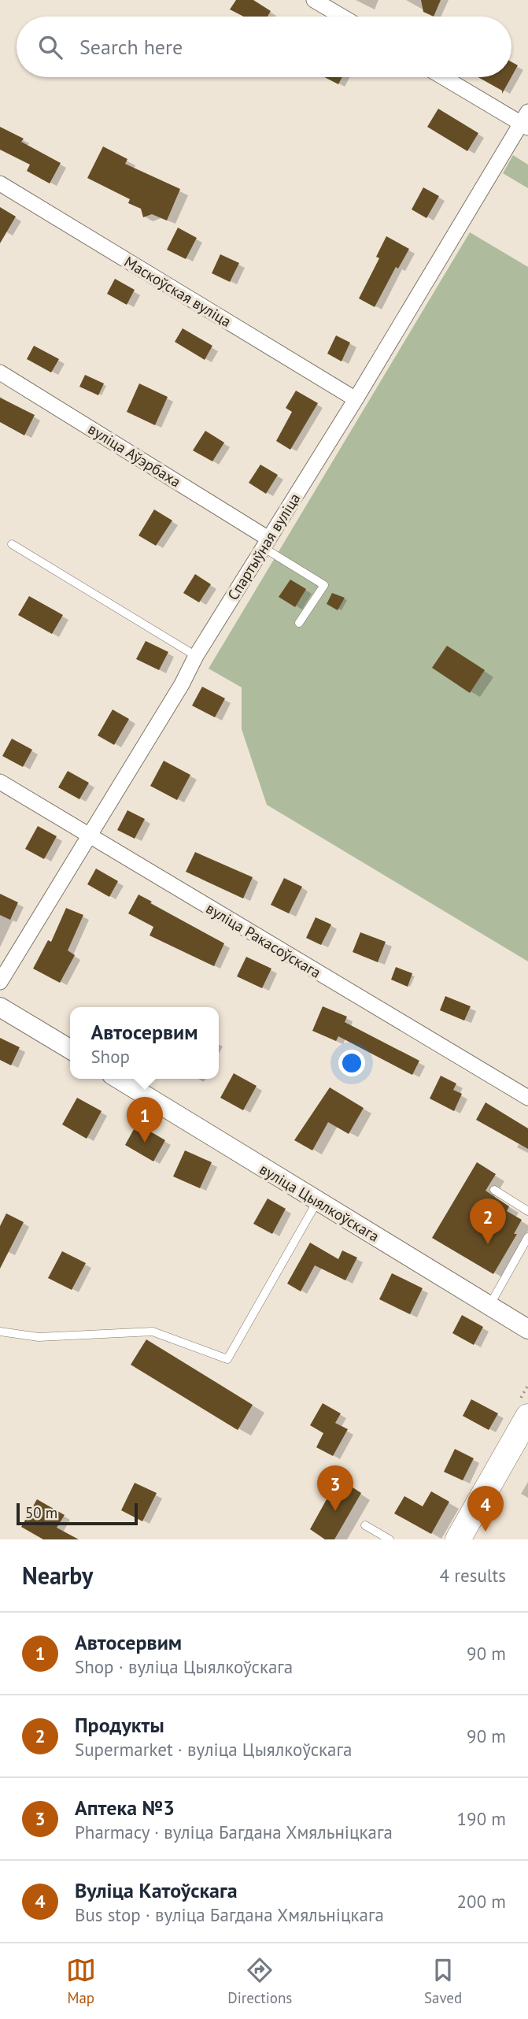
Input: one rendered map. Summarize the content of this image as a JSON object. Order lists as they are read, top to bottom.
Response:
{
  "streets": {
    "street": [
      "Маскоўская вуліца",
      "вуліца Аўэрбаха",
      "Спартыўная вуліца",
      "вуліца Ракасоўскага",
      "вуліца Цыялкоўскага"
    ]
  },
  "crossings": [
    ["Маскоўская вуліца", "Спартыўная вуліца"],
    ["вуліца Аўэрбаха", "Спартыўная вуліца"],
    ["Спартыўная вуліца", "вуліца Ракасоўскага"]
  ],
  "scale_bar": "50 m",
  "page": {
    "search": "Search here",
    "popup": ["Автосервим", "Shop"],
    "pins": [
      "1",
      "2",
      "3",
      "4"
    ],
    "scale": "50 m",
    "heading": ["Nearby", "4 results"],
    "list": [
      {
        "mark": "1",
        "name": "Автосервим",
        "note": "Shop · вуліца Цыялкоўскага",
        "value": "90 m"
      },
      {
        "mark": "2",
        "name": "Продукты",
        "note": "Supermarket · вуліца Цыялкоўскага",
        "value": "90 m"
      },
      {
        "mark": "3",
        "name": "Аптека №3",
        "note": "Pharmacy · вуліца Багдана Хмяльніцкага",
        "value": "190 m"
      },
      {
        "mark": "4",
        "name": "Вуліца Катоўскага",
        "note": "Bus stop · вуліца Багдана Хмяльніцкага",
        "value": "200 m"
      }
    ],
    "nav": ["Map", "Directions", "Saved"]
  }
}
